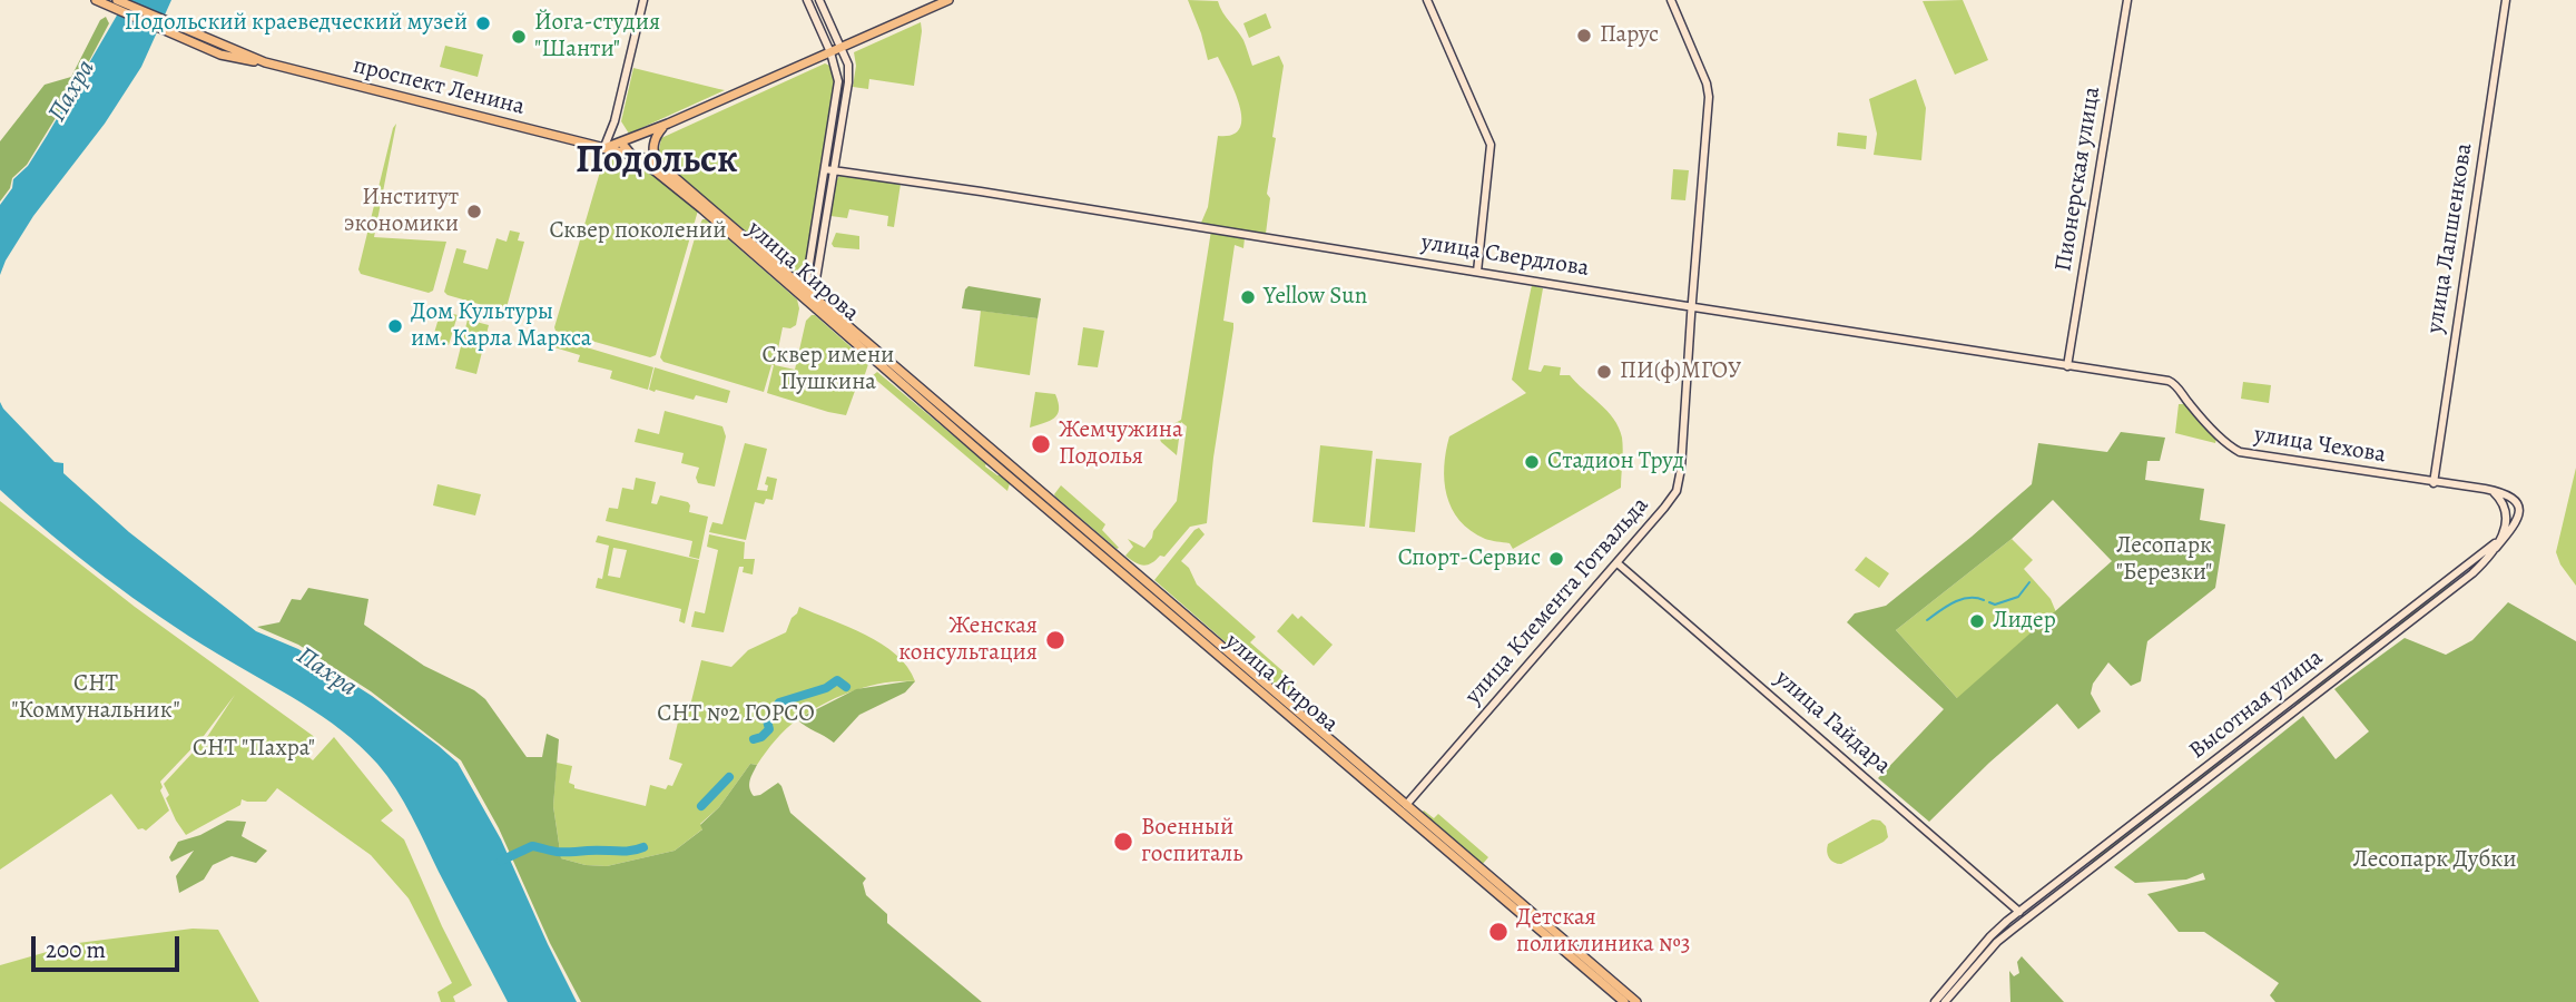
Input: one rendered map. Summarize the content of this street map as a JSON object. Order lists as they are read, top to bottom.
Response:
{
  "streets": {
    "main road": ["проспект Ленина", "улица Кирова"],
    "street": [
      "Пионерская улица",
      "улица Лапшенкова",
      "улица Свердлова",
      "улица Чехова",
      "улица Клемента Готвальда",
      "Высотная улица",
      "улица Гайдара"
    ]
  },
  "crossings": [
    ["проспект Ленина", "улица Кирова"],
    ["Пионерская улица", "улица Свердлова"],
    ["улица Лапшенкова", "улица Чехова"],
    ["улица Свердлова", "улица Чехова"],
    ["улица Свердлова", "улица Клемента Готвальда"],
    ["улица Кирова", "улица Клемента Готвальда"],
    ["улица Чехова", "Высотная улица"],
    ["улица Клемента Готвальда", "улица Гайдара"],
    ["Высотная улица", "улица Гайдара"]
  ],
  "districts": ["Подольск"],
  "water": ["Пахра"],
  "parks": [
    "Сквер поколений",
    "Сквер имени Пушкина",
    "Лесопарк \"Березки\"",
    "СНТ \"Коммунальник\"",
    "СНТ №2 ГОРСО",
    "СНТ \"Пахра\"",
    "Лесопарк Дубки"
  ],
  "places": [
    "Подольский краеведческий музей",
    "Парус",
    "Йога-студия \"Шанти\"",
    "Институт экономики",
    "Yellow Sun",
    "Дом Культуры им. Карла Маркса",
    "ПИ(ф)МГОУ",
    "Жемчужина Подолья",
    "Стадион Труд",
    "Спорт-Сервис",
    "Лидер",
    "Женская консультация",
    "Военный госпиталь",
    "Детская поликлиника №3"
  ],
  "scale_bar": "200 m"
}
